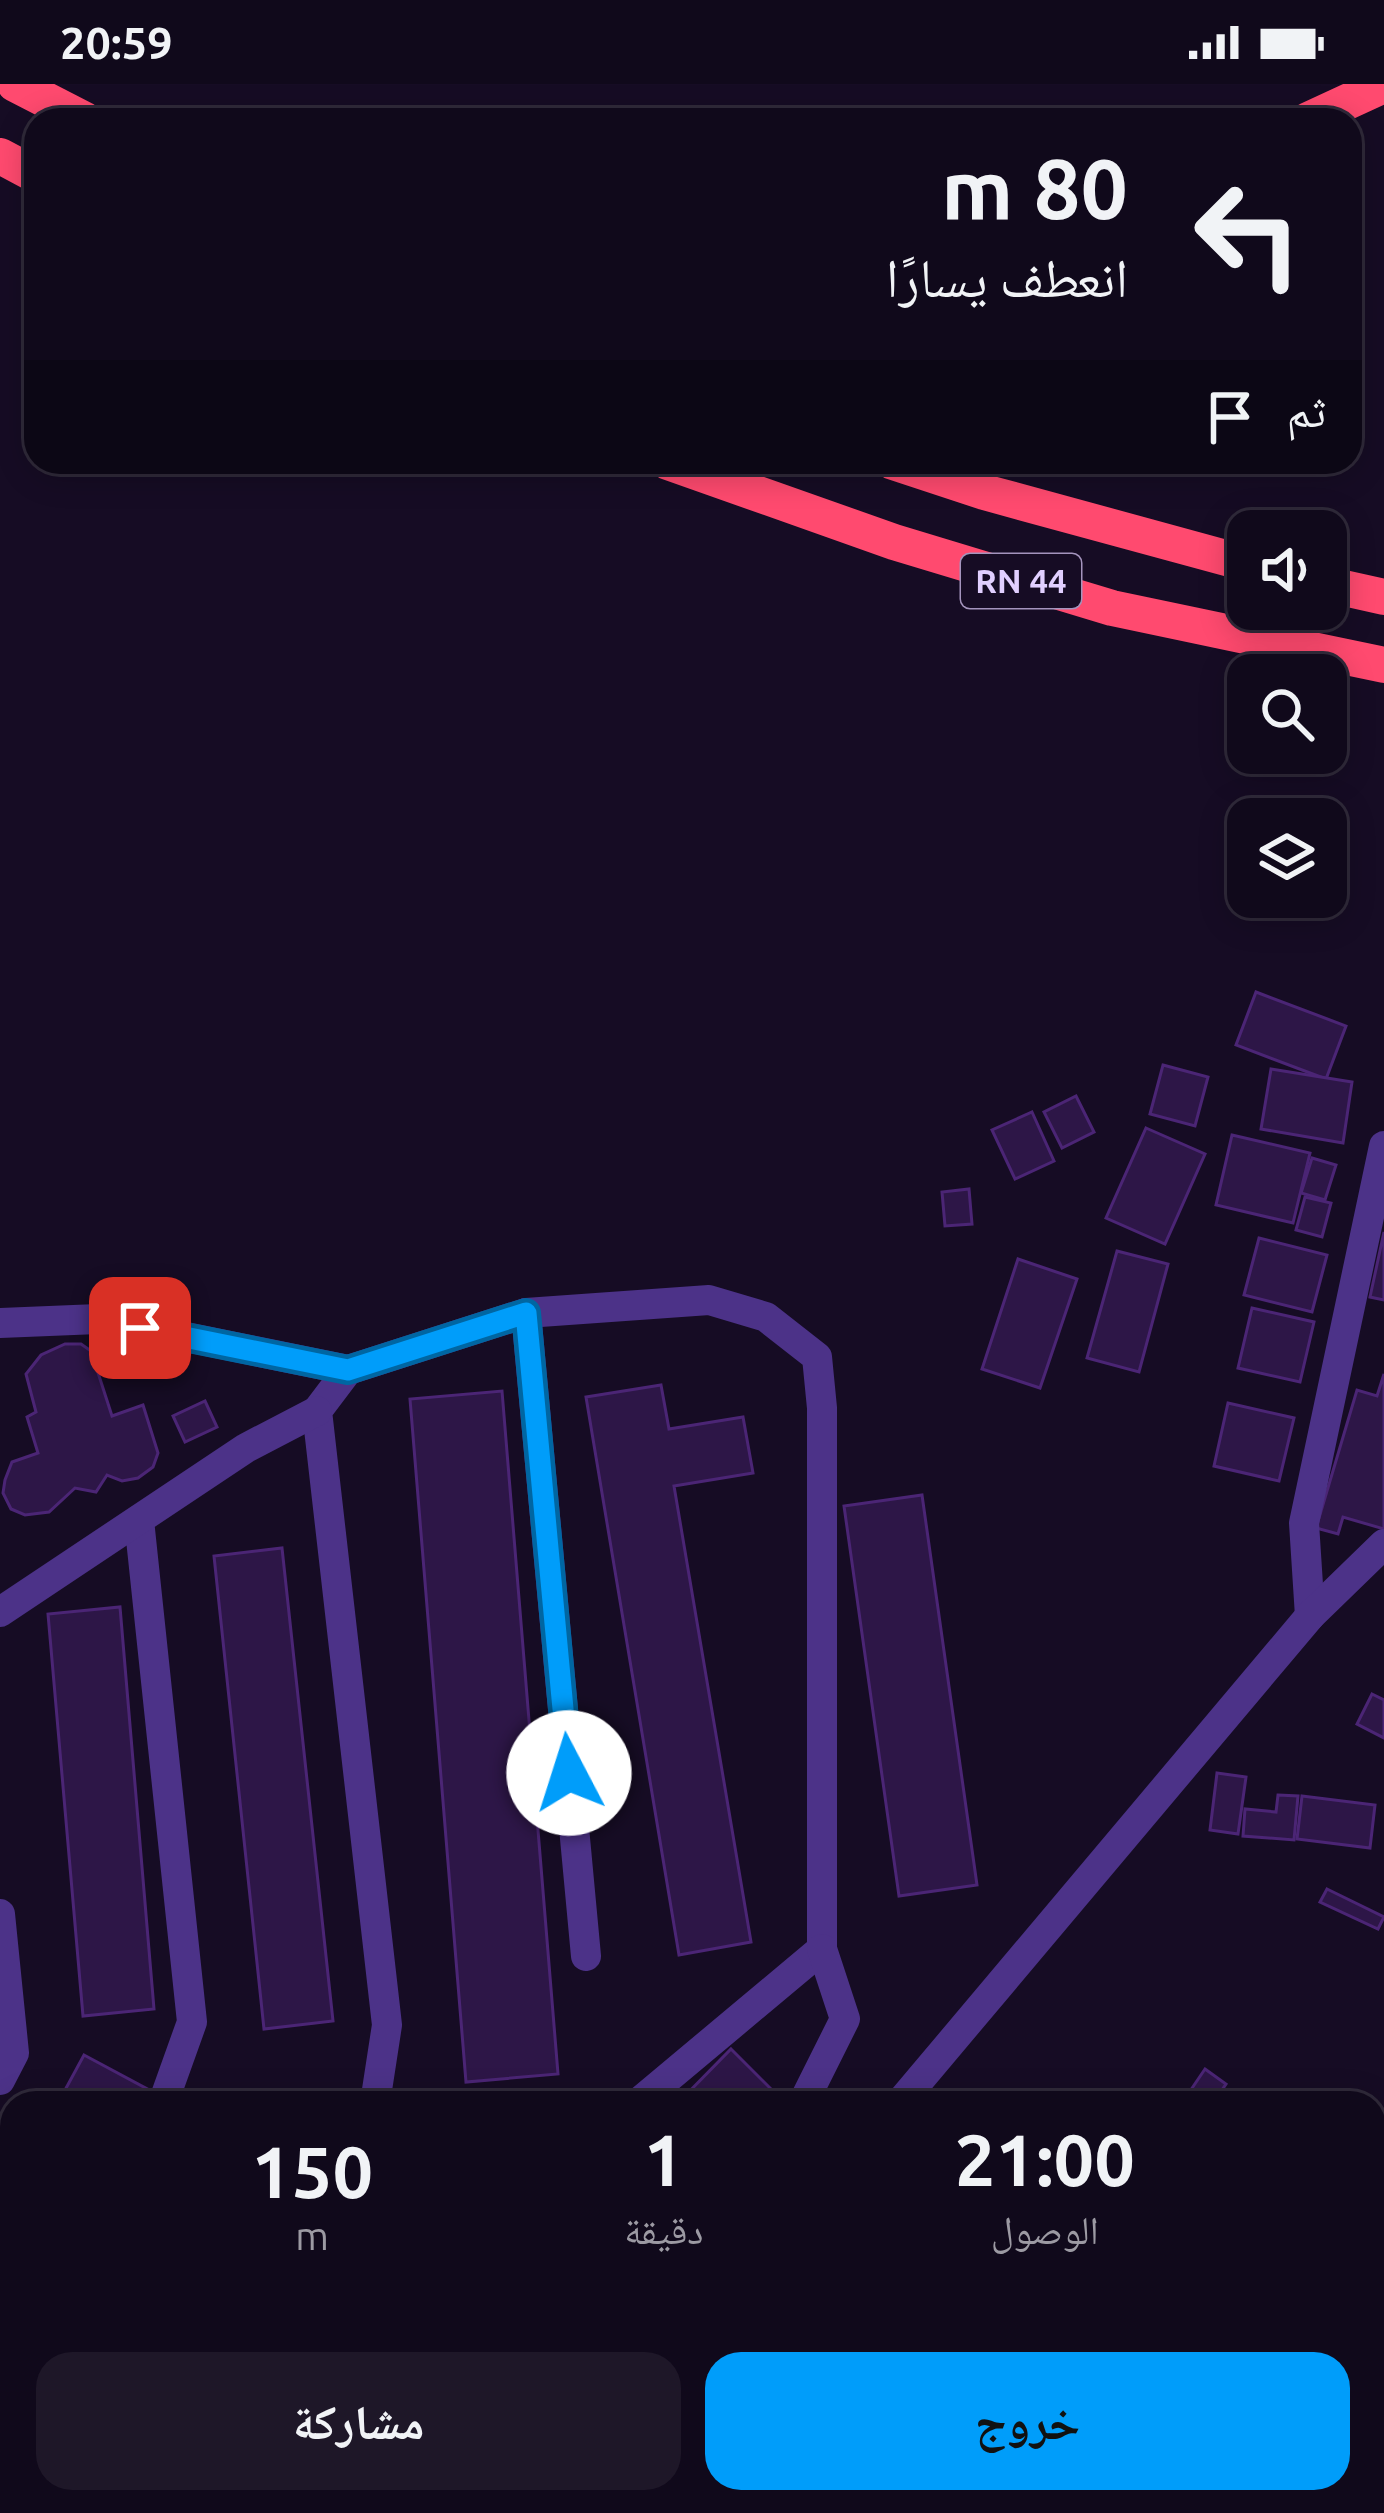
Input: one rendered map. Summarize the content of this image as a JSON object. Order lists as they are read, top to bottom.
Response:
{
  "streets": {
    "highway": ["RN 44"]
  },
  "page": {
    "status": "20:59",
    "turn": ["80 m", "انعطف يسارًا"],
    "then": "ثم",
    "eta": [
      "21:00",
      "الوصول",
      "1",
      "دقيقة",
      "150",
      "m"
    ],
    "buttons": ["خروج", "مشاركة"]
  }
}
